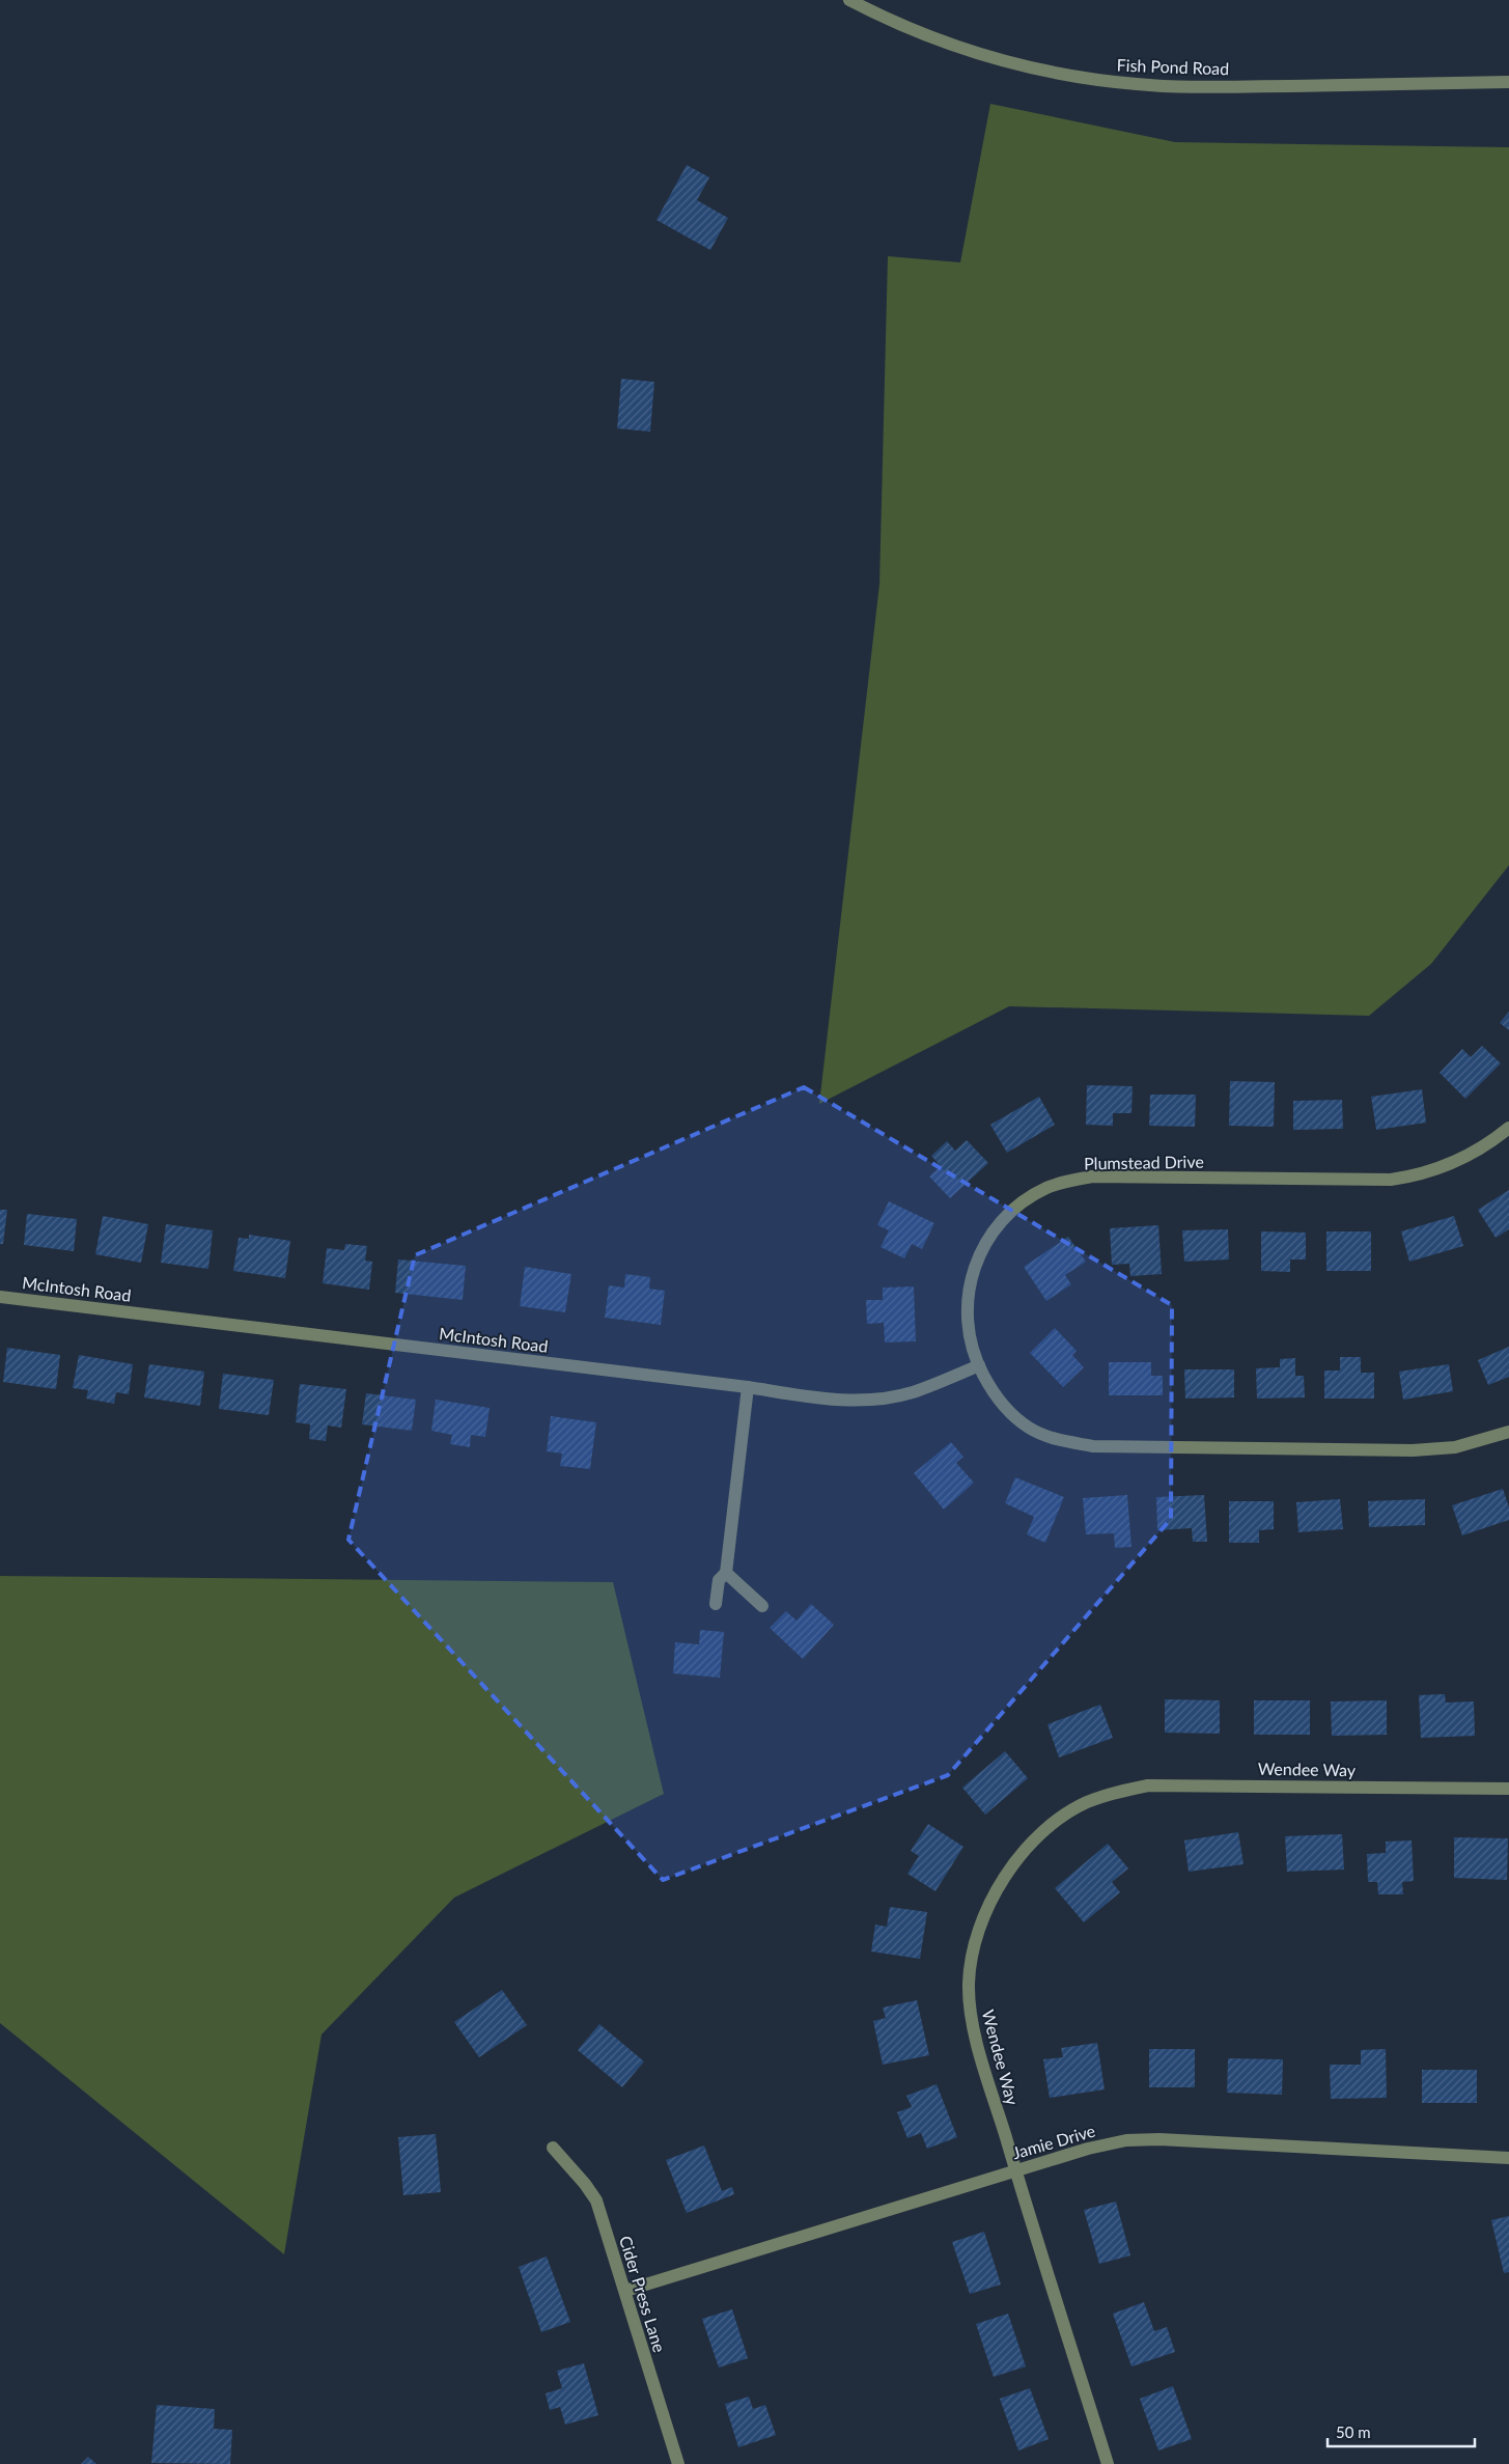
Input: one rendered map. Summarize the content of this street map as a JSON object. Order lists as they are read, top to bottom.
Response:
{
  "streets": {
    "street": [
      "Fish Pond Road",
      "Plumstead Drive",
      "McIntosh Road",
      "Wendee Way",
      "Jamie Drive",
      "Cider Press Lane"
    ]
  },
  "crossings": [
    ["Plumstead Drive", "McIntosh Road"],
    ["Wendee Way", "Jamie Drive"],
    ["Jamie Drive", "Cider Press Lane"]
  ],
  "scale_bar": "50 m"
}
